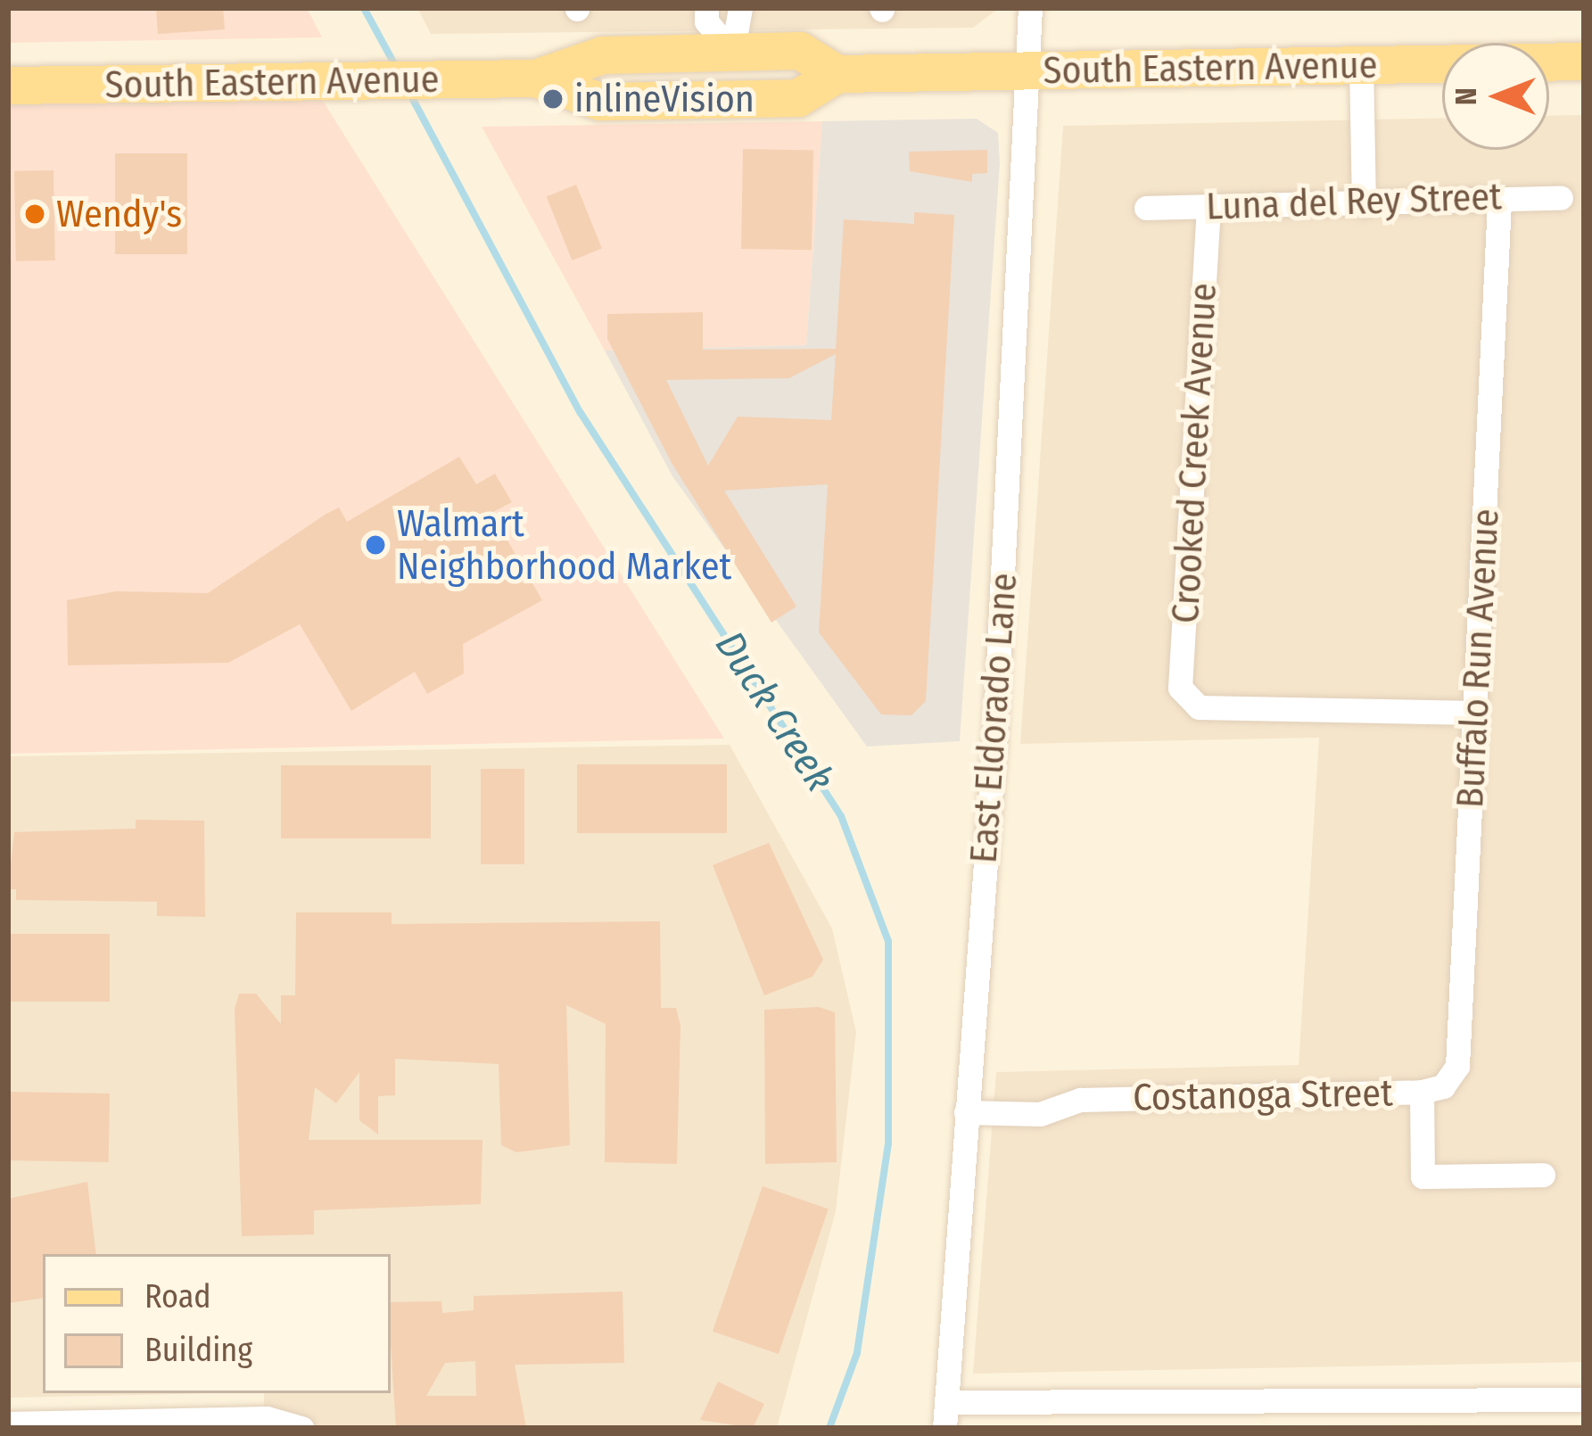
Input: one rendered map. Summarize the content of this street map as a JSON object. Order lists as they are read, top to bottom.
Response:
{
  "streets": {
    "main road": ["South Eastern Avenue"],
    "street": [
      "Luna del Rey Street",
      "Crooked Creek Avenue",
      "Buffalo Run Avenue",
      "East Eldorado Lane",
      "Costanoga Street"
    ]
  },
  "crossings": [
    ["South Eastern Avenue", "East Eldorado Lane"],
    ["Luna del Rey Street", "Crooked Creek Avenue"],
    ["Luna del Rey Street", "Buffalo Run Avenue"],
    ["Crooked Creek Avenue", "Buffalo Run Avenue"],
    ["Buffalo Run Avenue", "Costanoga Street"],
    ["East Eldorado Lane", "Costanoga Street"]
  ],
  "water": ["Duck Creek"],
  "places": ["inlineVision", "Wendy's", "Walmart Neighborhood Market"],
  "legend": ["Road", "Building"],
  "north": "left"
}
